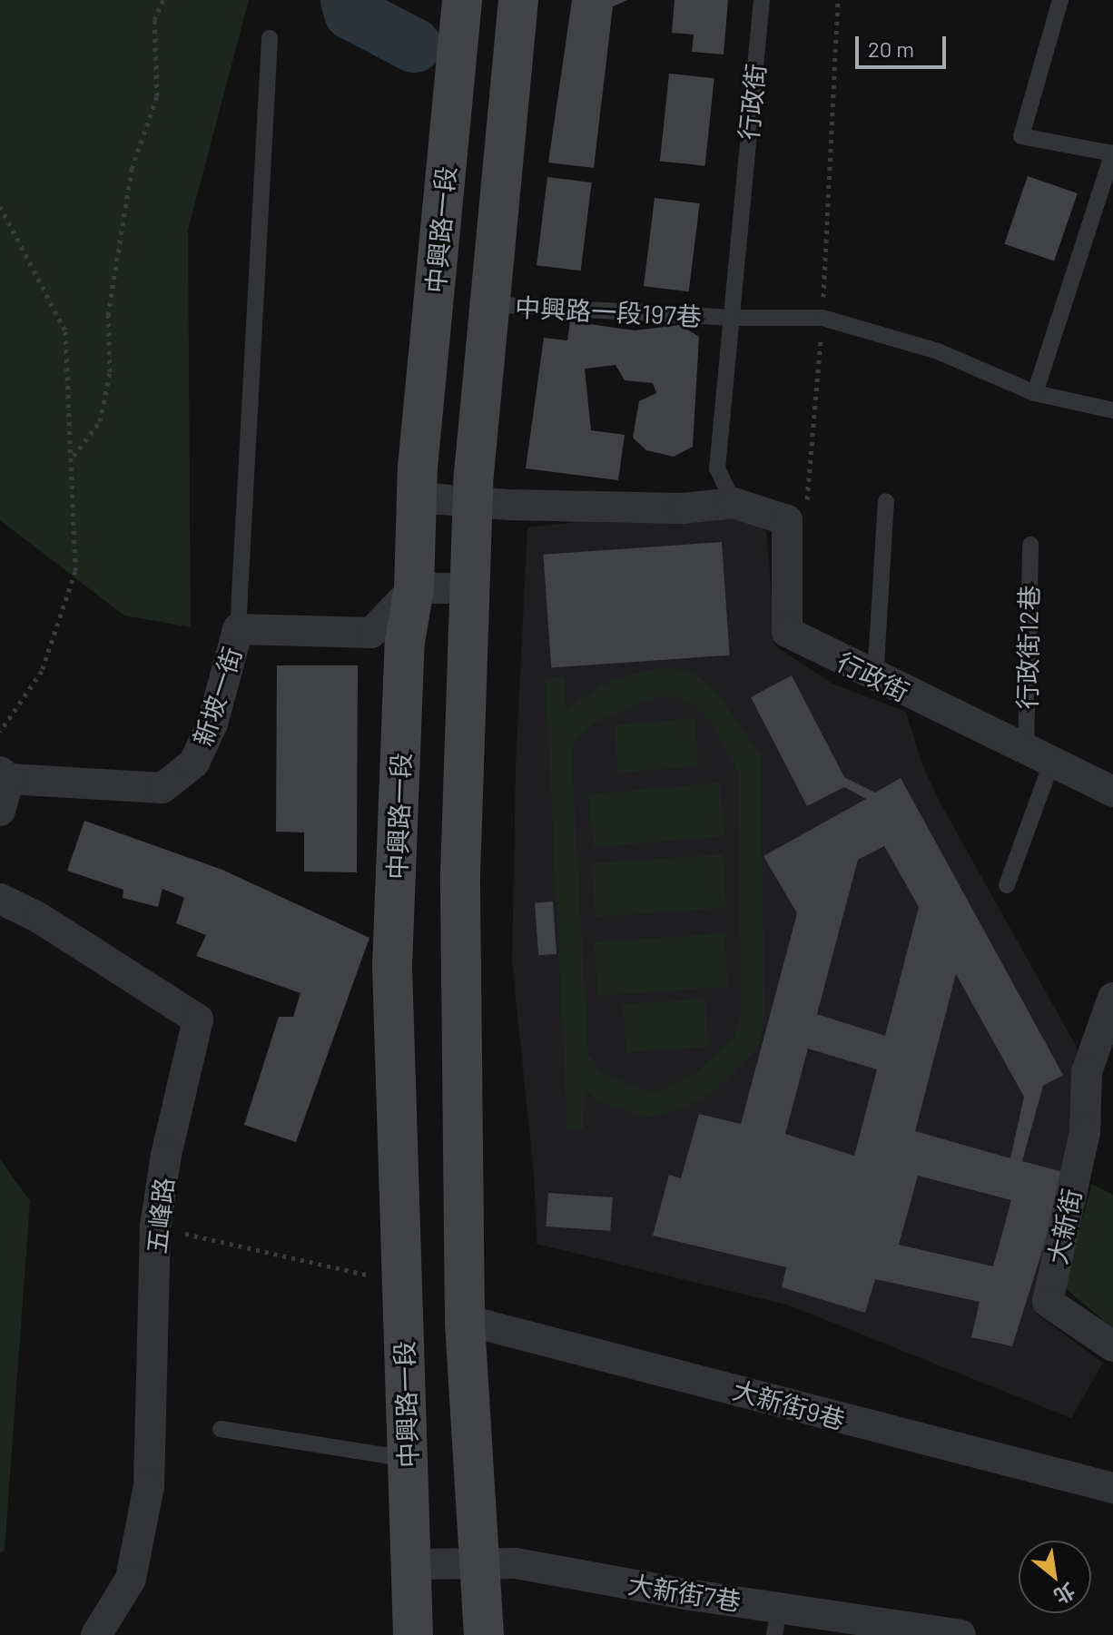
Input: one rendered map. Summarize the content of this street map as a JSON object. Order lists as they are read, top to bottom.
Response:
{
  "streets": {
    "street": [
      "行政街",
      "中興路一段",
      "新坡一街",
      "五峰路",
      "大新街",
      "大新街9巷",
      "大新街7巷"
    ],
    "lane": ["中興路一段197巷", "行政街12巷"]
  },
  "crossings": [
    ["行政街", "中興路一段"],
    ["行政街", "中興路一段197巷"],
    ["行政街", "行政街12巷"],
    ["中興路一段", "新坡一街"],
    ["中興路一段", "大新街7巷"]
  ],
  "scale_bar": "20 m",
  "north": "bottom right"
}
